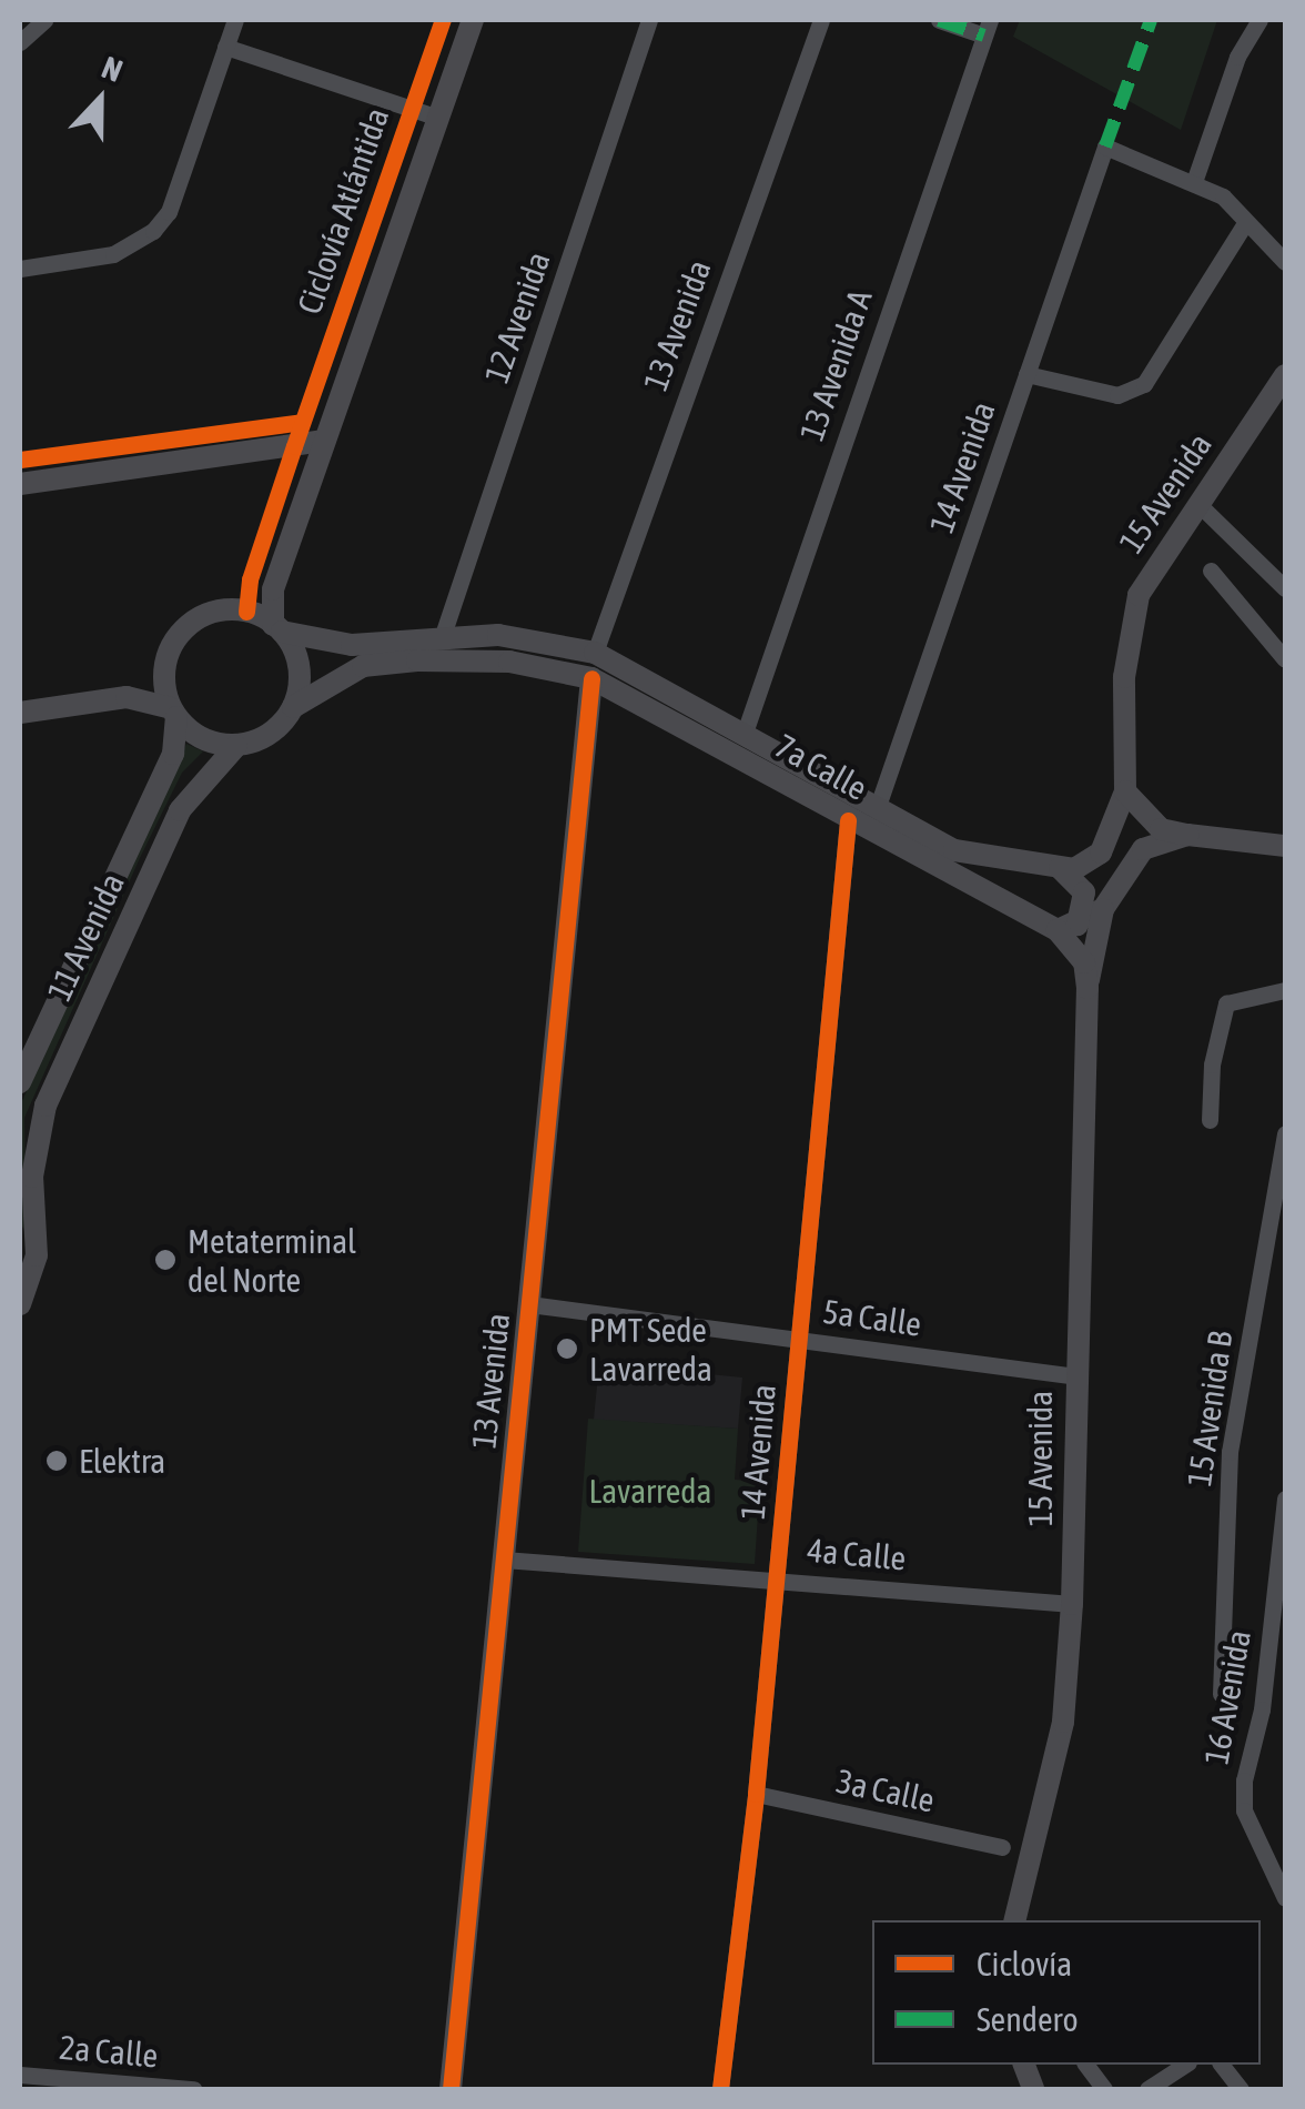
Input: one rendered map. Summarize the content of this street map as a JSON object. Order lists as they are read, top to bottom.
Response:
{
  "streets": {
    "main road": [
      "13 Avenida",
      "15 Avenida",
      "7a Calle",
      "11 Avenida"
    ],
    "street": [
      "12 Avenida",
      "13 Avenida A",
      "14 Avenida",
      "5a Calle",
      "15 Avenida B",
      "4a Calle",
      "16 Avenida",
      "3a Calle",
      "2a Calle"
    ],
    "cycle path": ["Ciclovía Atlántida"]
  },
  "crossings": [
    ["12 Avenida", "7a Calle"],
    ["13 Avenida", "7a Calle"],
    ["13 Avenida", "5a Calle"],
    ["13 Avenida", "4a Calle"],
    ["13 Avenida A", "7a Calle"],
    ["14 Avenida", "7a Calle"],
    ["14 Avenida", "5a Calle"],
    ["14 Avenida", "4a Calle"],
    ["14 Avenida", "3a Calle"],
    ["15 Avenida", "7a Calle"],
    ["15 Avenida", "5a Calle"],
    ["15 Avenida", "4a Calle"],
    ["7a Calle", "11 Avenida"]
  ],
  "parks": ["Lavarreda"],
  "places": ["Metaterminal del Norte", "PMT Sede Lavarreda", "Elektra"],
  "legend": ["Ciclovía", "Sendero"],
  "north": "top"
}
